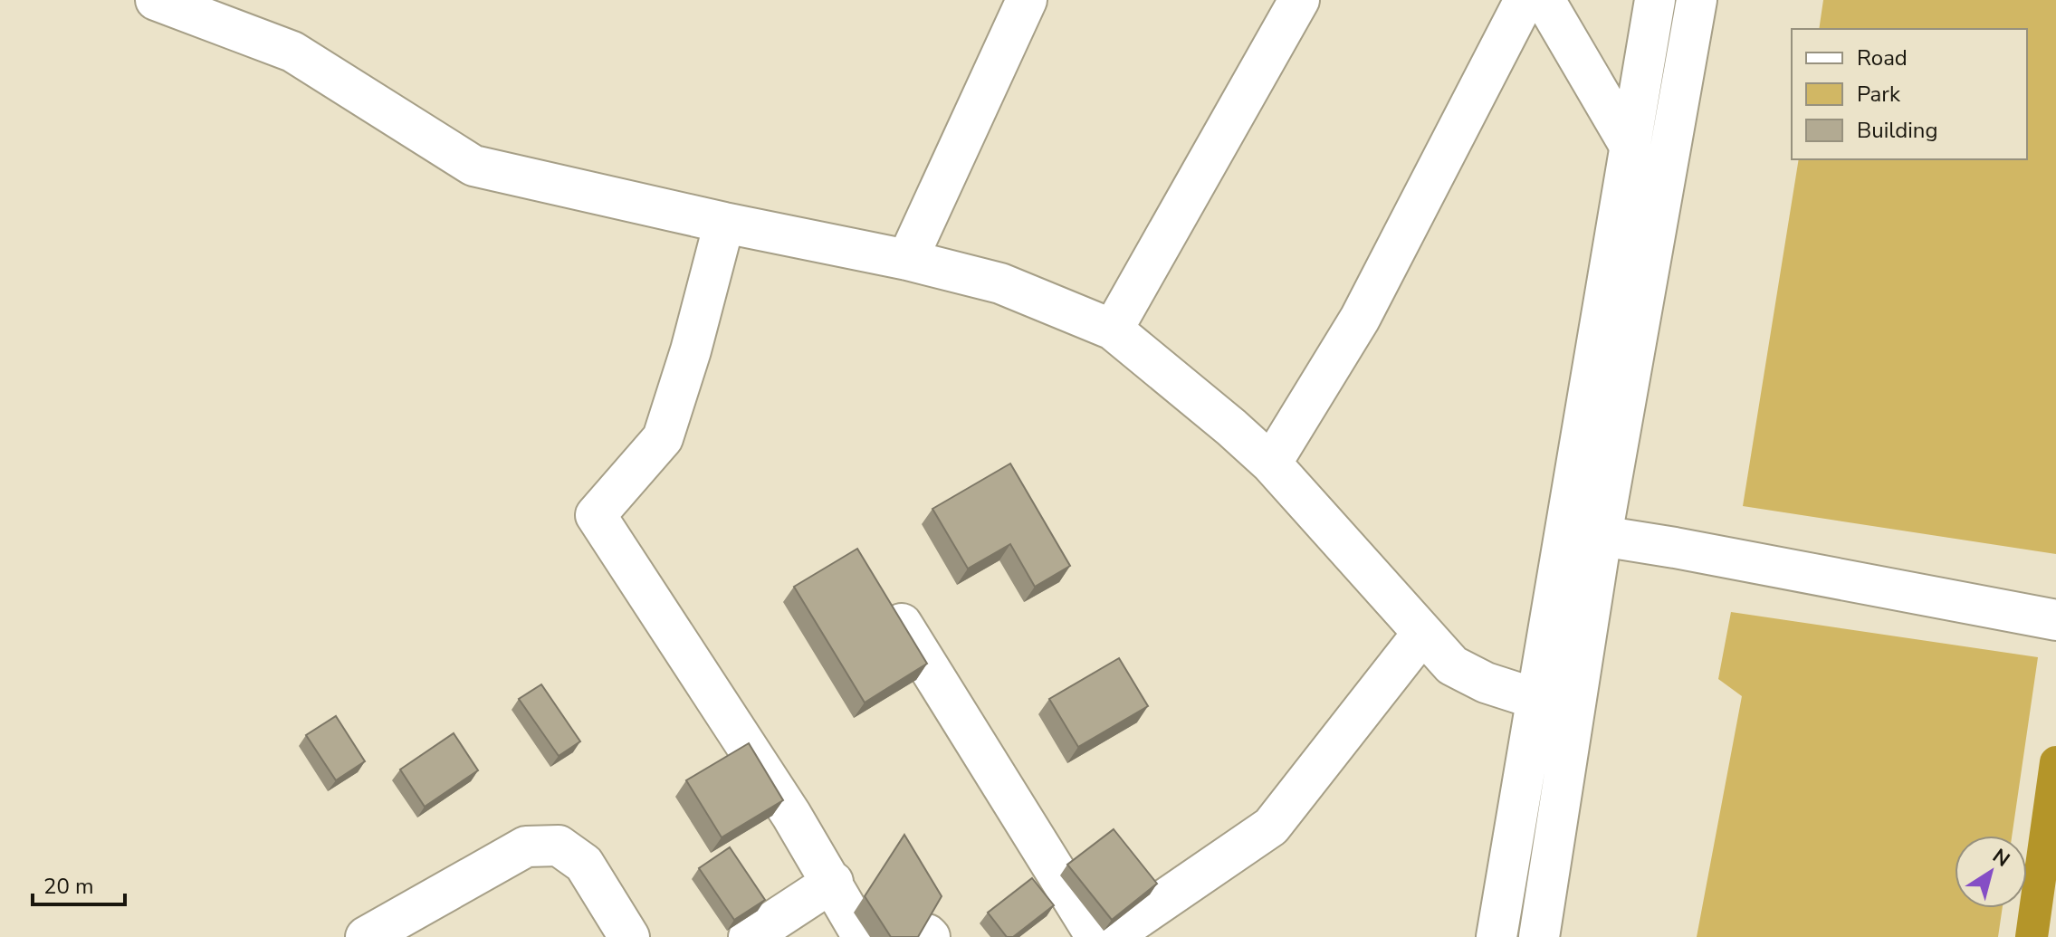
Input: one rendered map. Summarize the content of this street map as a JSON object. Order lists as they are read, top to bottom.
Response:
{
  "legend": ["Road", "Park", "Building"],
  "scale_bar": "20 m",
  "north": "top right"
}
